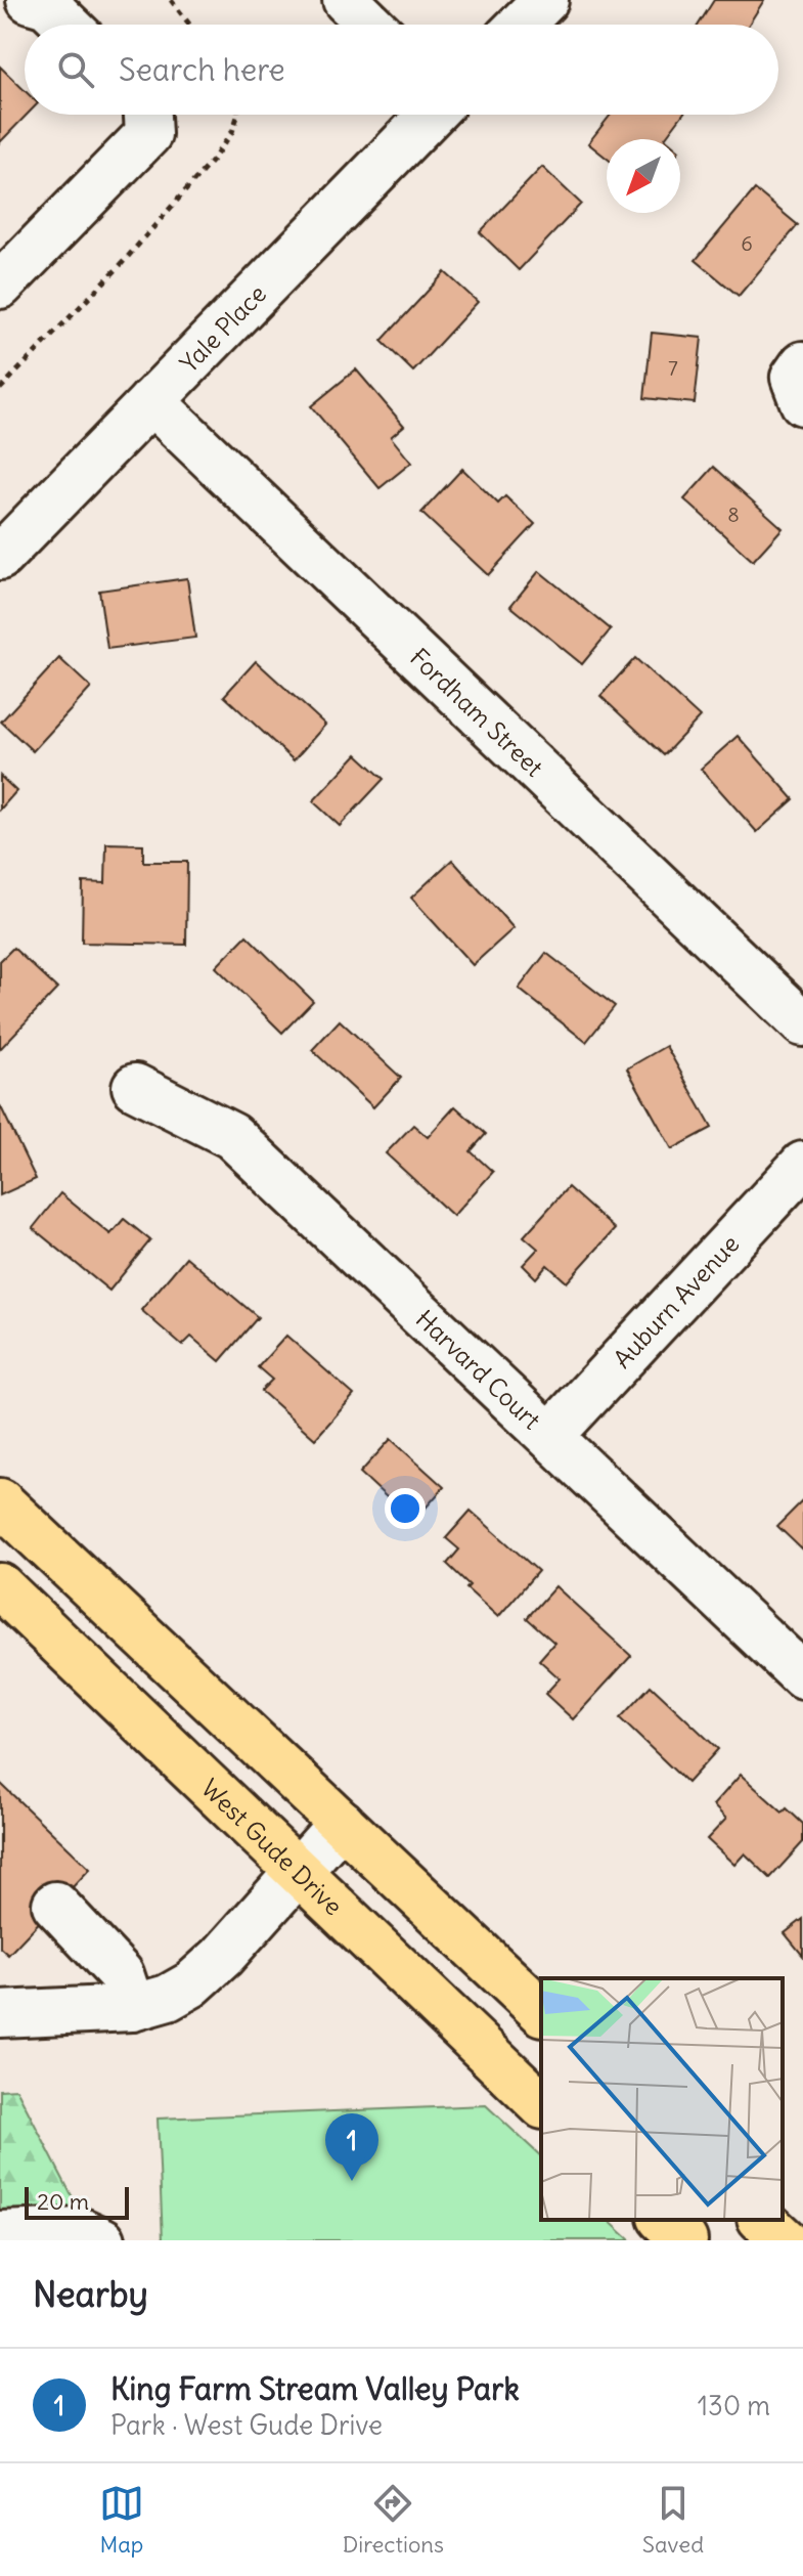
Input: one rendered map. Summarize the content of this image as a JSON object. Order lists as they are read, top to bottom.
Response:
{
  "streets": {
    "main road": ["West Gude Drive"],
    "street": [
      "Yale Place",
      "Fordham Street",
      "Auburn Avenue",
      "Harvard Court"
    ]
  },
  "crossings": [
    ["Yale Place", "Fordham Street"],
    ["Auburn Avenue", "Harvard Court"]
  ],
  "house_numbers": ["6", "7", "8"],
  "scale_bar": "20 m",
  "north": "bottom left",
  "page": {
    "search": "Search here",
    "pins": "1",
    "scale": "20 m",
    "heading": "Nearby",
    "list": [
      {
        "mark": "1",
        "name": "King Farm Stream Valley Park",
        "note": "Park · West Gude Drive",
        "value": "130 m"
      }
    ],
    "nav": ["Map", "Directions", "Saved"]
  }
}
